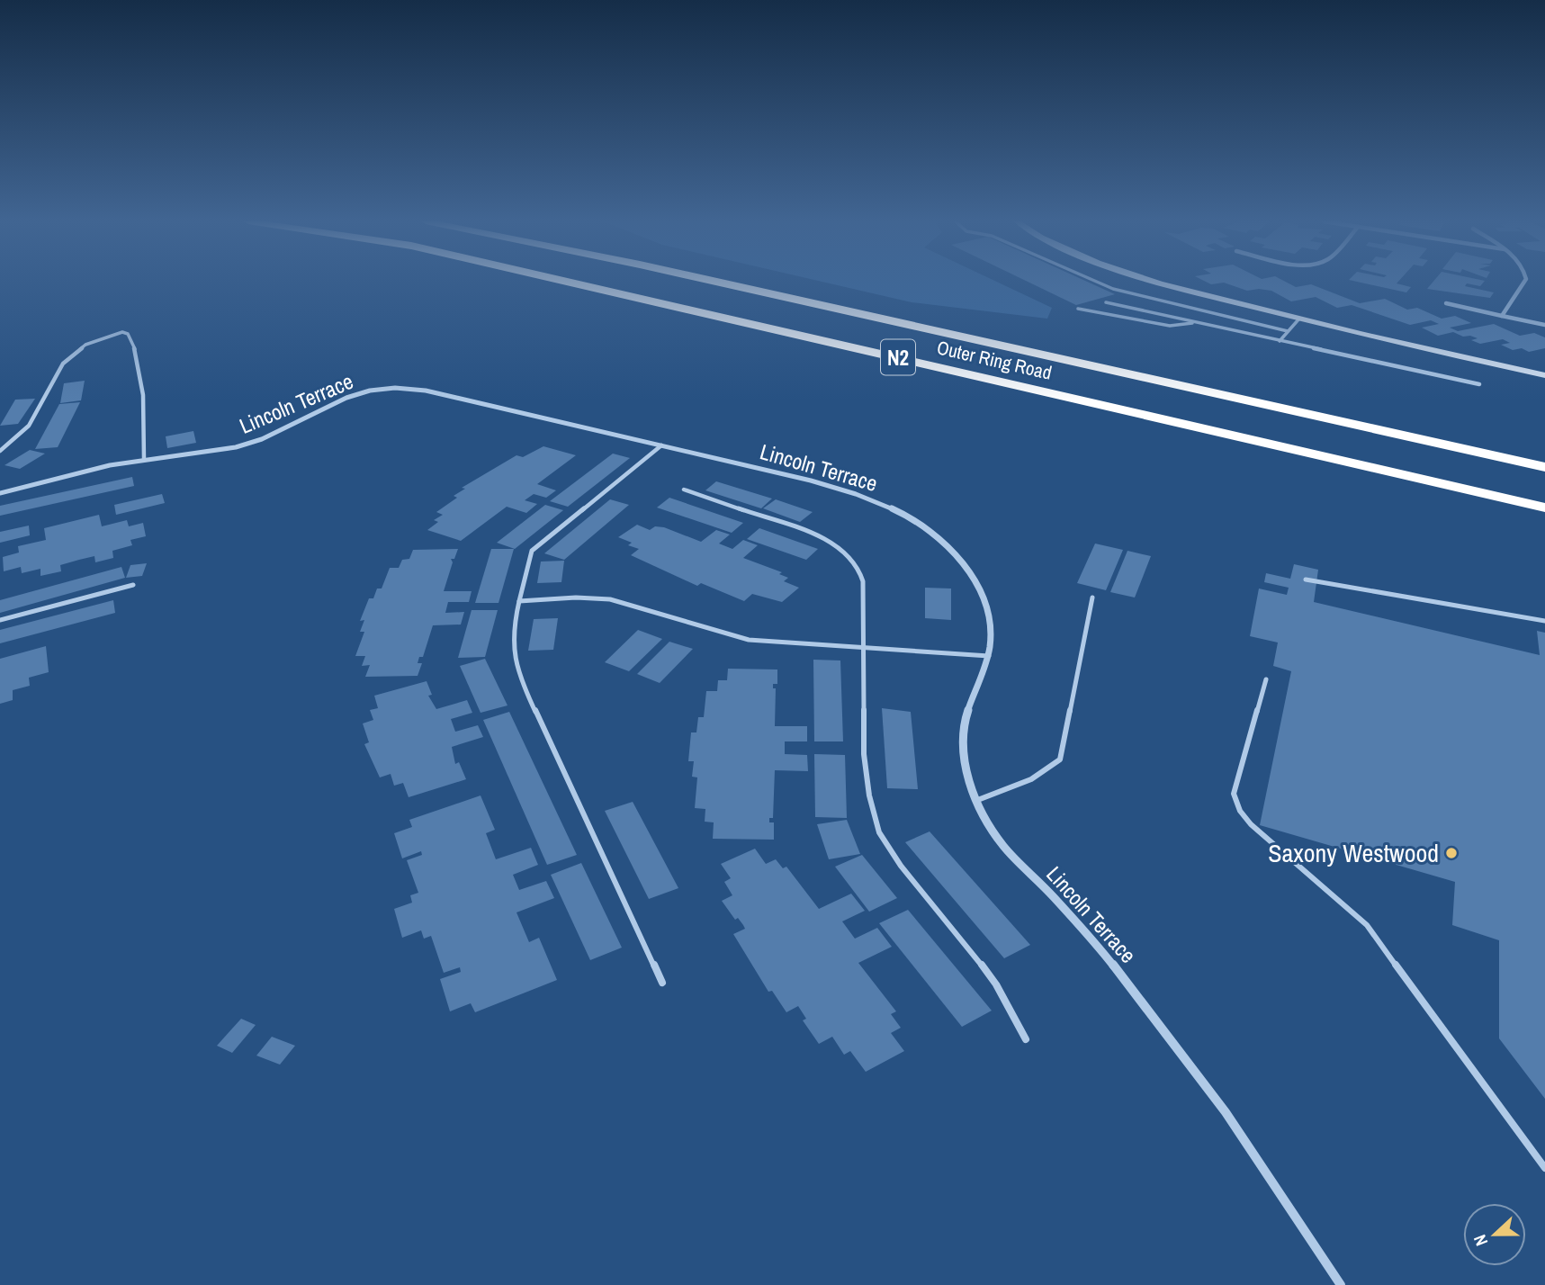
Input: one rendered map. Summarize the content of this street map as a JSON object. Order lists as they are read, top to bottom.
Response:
{
  "streets": {
    "highway": ["N2", "Outer Ring Road"],
    "street": ["Lincoln Terrace"]
  },
  "places": ["Saxony Westwood"],
  "north": "left"
}
